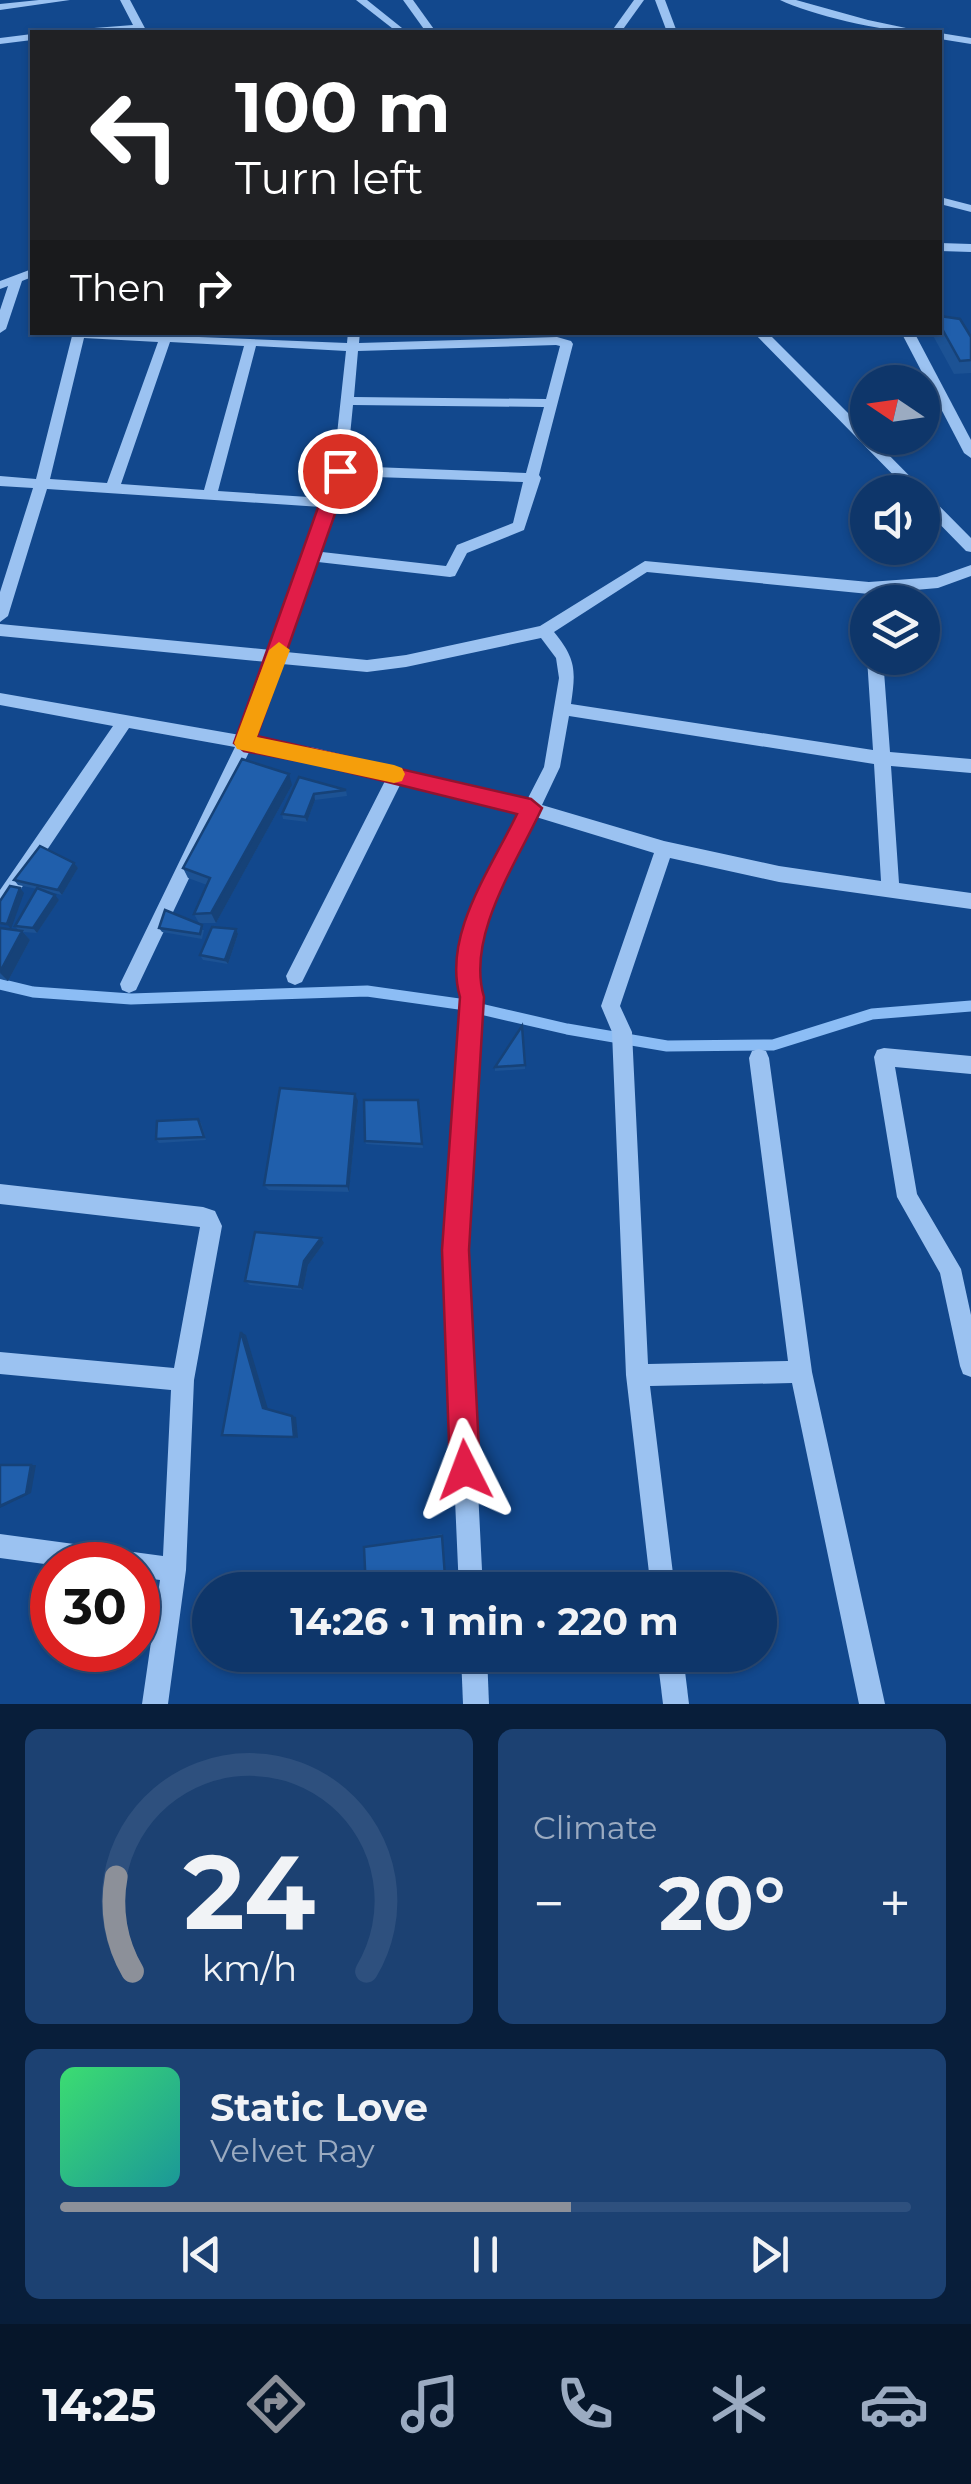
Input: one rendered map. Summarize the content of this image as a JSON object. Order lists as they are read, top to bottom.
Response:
{
  "north": "left",
  "page": {
    "turn": ["100 m", "Turn left"],
    "then": "Then",
    "limit": "30",
    "trip": "14:26 · 1 min · 220 m",
    "tile": "Climate",
    "heat": ["−", "20°", "+"],
    "song": ["Static Love", "Velvet Ray"],
    "tabs": "14:25",
    "gauge": ["24", "km/h"]
  }
}
